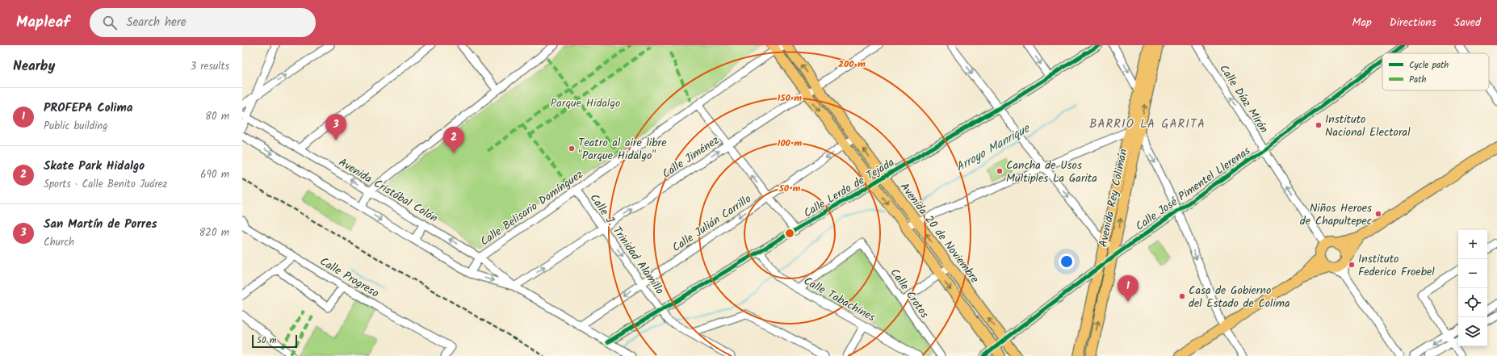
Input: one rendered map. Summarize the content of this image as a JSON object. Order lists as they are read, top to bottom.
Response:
{
  "streets": {
    "main road": ["Avenida Rey Colimán", "Avenida 20 de Noviembre"],
    "street": [
      "Calle Díaz Mirón",
      "Calle Jiménez",
      "Calle Lerdo de Tejada",
      "Calle José Pimentel Llerenas",
      "Avenida Cristóbal Colón",
      "Calle Belisario Domínguez",
      "Calle Julián Carrillo",
      "Calle J. Trinidad Alamillo",
      "Calle Progreso",
      "Calle Crotos",
      "Calle Tabachines"
    ]
  },
  "crossings": [
    ["Calle Díaz Mirón", "Calle José Pimentel Llerenas"],
    ["Calle Jiménez", "Avenida Cristóbal Colón"],
    ["Calle Jiménez", "Avenida 20 de Noviembre"],
    ["Calle Jiménez", "Calle J. Trinidad Alamillo"],
    ["Calle Lerdo de Tejada", "Avenida Cristóbal Colón"],
    ["Calle Lerdo de Tejada", "Avenida 20 de Noviembre"],
    ["Calle Lerdo de Tejada", "Calle J. Trinidad Alamillo"],
    ["Calle Lerdo de Tejada", "Calle Tabachines"],
    ["Calle José Pimentel Llerenas", "Avenida Rey Colimán"],
    ["Calle José Pimentel Llerenas", "Avenida 20 de Noviembre"],
    ["Avenida Cristóbal Colón", "Calle Belisario Domínguez"],
    ["Avenida Cristóbal Colón", "Calle Julián Carrillo"],
    ["Calle Belisario Domínguez", "Avenida 20 de Noviembre"],
    ["Calle Belisario Domínguez", "Calle J. Trinidad Alamillo"],
    ["Calle Julián Carrillo", "Avenida 20 de Noviembre"],
    ["Calle Julián Carrillo", "Calle J. Trinidad Alamillo"],
    ["Calle Crotos", "Calle Tabachines"]
  ],
  "one_way": [
    "Calle Díaz Mirón",
    "Calle Jiménez",
    "Calle Julián Carrillo",
    "Calle J. Trinidad Alamillo"
  ],
  "districts": ["BARRIO LA GARITA"],
  "water": ["Arroyo Manrique"],
  "parks": ["Parque Hidalgo"],
  "places": [
    "Instituto Nacional Electoral",
    "Teatro al aire libre \"Parque Hidalgo\"",
    "Cancha de Usos Múltiples La Garita",
    "Niños Heroes de Chapultepec",
    "Instituto Federico Froebel",
    "Casa de Gobierno del Estado de Colima"
  ],
  "legend": ["Cycle path", "Path"],
  "scale_bar": "50 m",
  "page": {
    "header": "Mapleaf",
    "search": "Search here",
    "nav": ["Map", "Directions", "Saved"],
    "heading": ["Nearby", "3 results"],
    "list": [
      {
        "mark": "1",
        "name": "PROFEPA Colima",
        "note": "Public building",
        "value": "80 m"
      },
      {
        "mark": "2",
        "name": "Skate Park Hidalgo",
        "note": "Sports · Calle Benito Juárez",
        "value": "690 m"
      },
      {
        "mark": "3",
        "name": "San Martín de Porres",
        "note": "Church",
        "value": "820 m"
      }
    ],
    "pins": ["3", "2", "1"],
    "map_buttons": ["+", "−"],
    "scale": "50 m"
  },
  "rings": [
    "200 m",
    "150 m",
    "100 m",
    "50 m"
  ]
}
